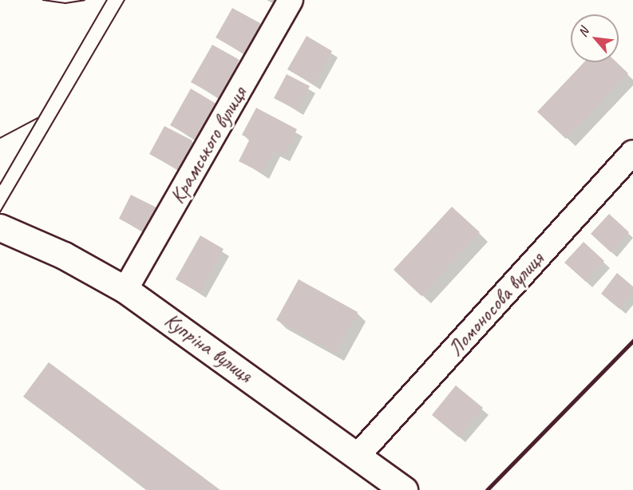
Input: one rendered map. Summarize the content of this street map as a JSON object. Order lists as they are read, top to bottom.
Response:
{
  "streets": {
    "main road": ["Купріна вулиця"],
    "street": ["Крамського вулиця", "Ломоносова вулиця"]
  },
  "crossings": [
    ["Крамського вулиця", "Купріна вулиця"],
    ["Ломоносова вулиця", "Купріна вулиця"]
  ],
  "north": "top left"
}
